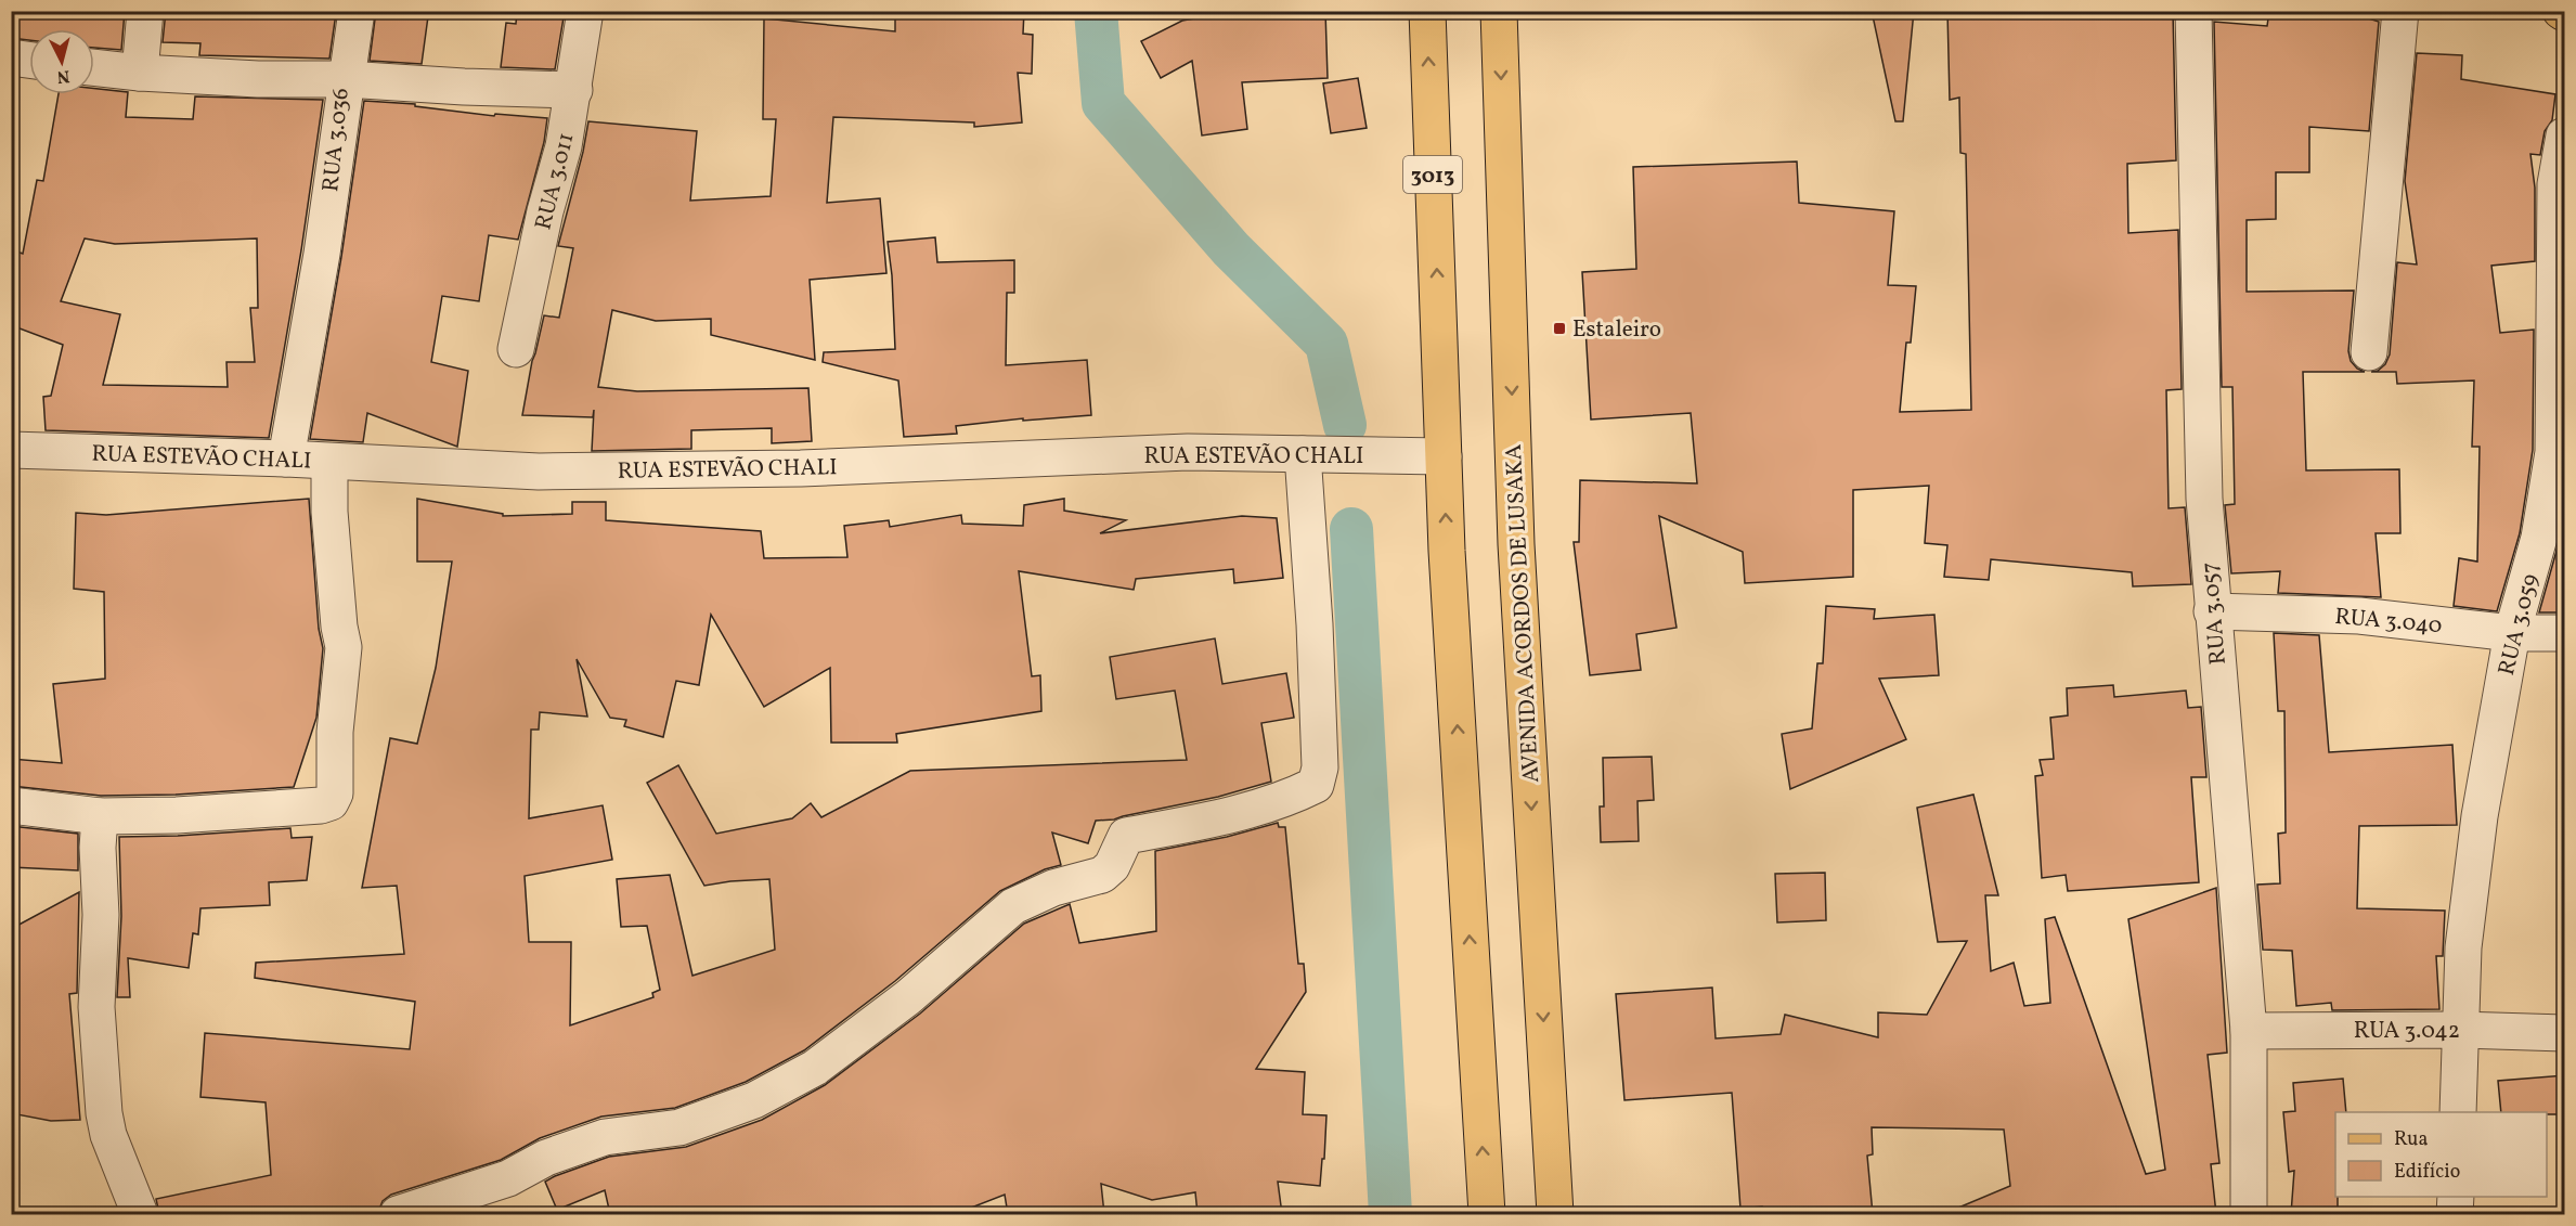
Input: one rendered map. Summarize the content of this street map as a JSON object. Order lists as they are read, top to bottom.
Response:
{
  "streets": {
    "main road": ["3013", "AVENIDA ACORDOS DE LUSAKA"],
    "street": [
      "RUA 3.036",
      "RUA 3.011",
      "RUA ESTEVÃO CHALI",
      "RUA 3.057",
      "RUA 3.040",
      "RUA 3.059",
      "RUA 3.042"
    ]
  },
  "crossings": [
    ["RUA 3.036", "RUA ESTEVÃO CHALI"],
    ["3013", "RUA ESTEVÃO CHALI"],
    ["RUA 3.057", "RUA 3.040"],
    ["RUA 3.057", "RUA 3.042"],
    ["RUA 3.040", "RUA 3.059"],
    ["RUA 3.059", "RUA 3.042"]
  ],
  "places": {
    "transit": ["Estaleiro"]
  },
  "legend": ["Rua", "Edifício"],
  "north": "bottom"
}
